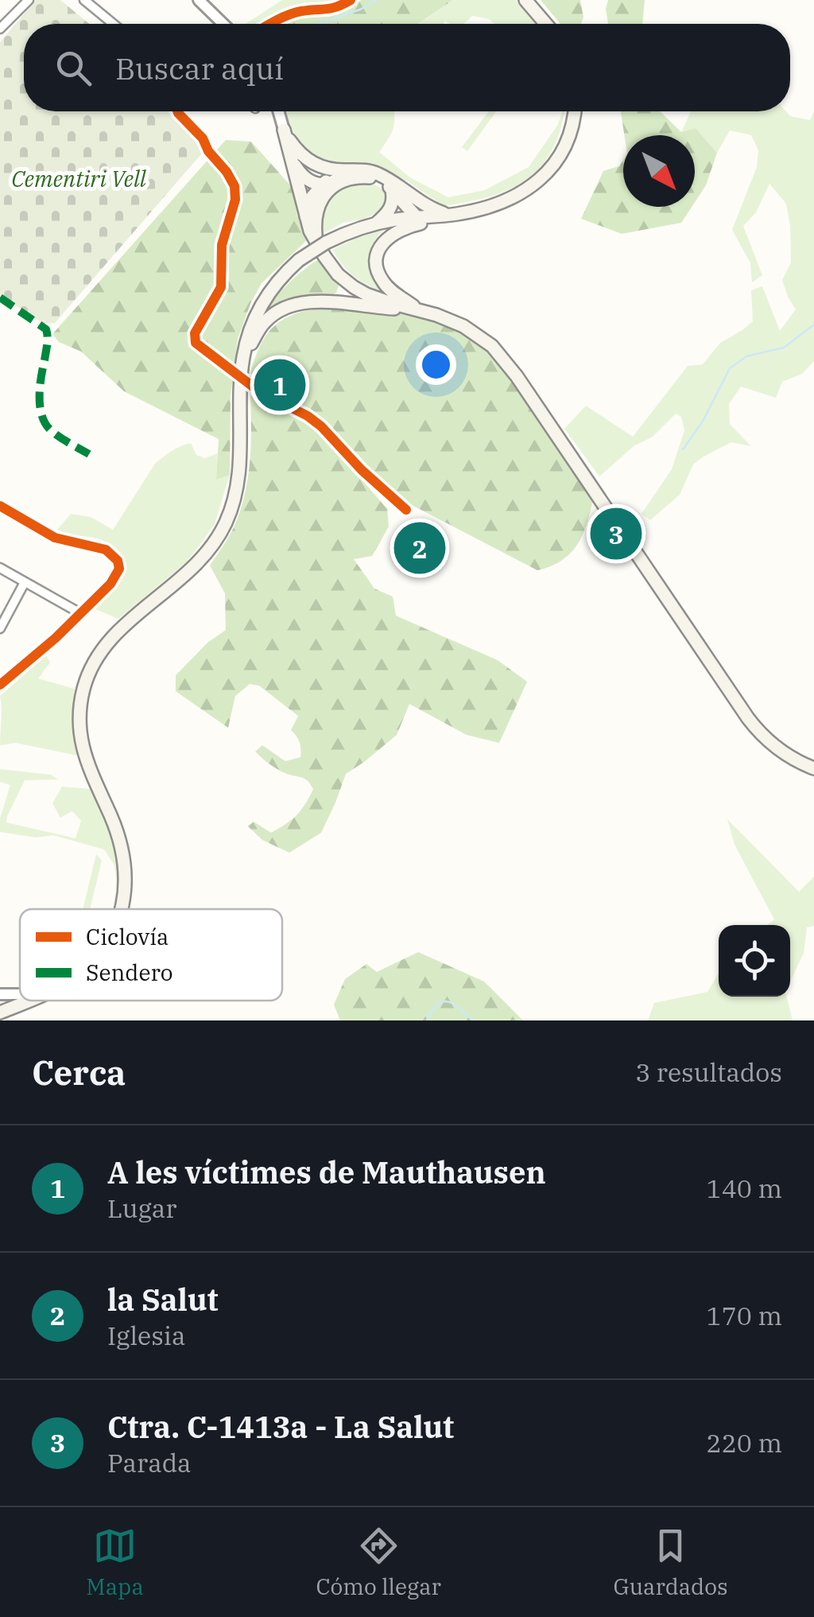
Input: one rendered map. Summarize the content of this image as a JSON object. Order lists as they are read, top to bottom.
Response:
{
  "parks": ["Cementiri Vell"],
  "legend": ["Ciclovía", "Sendero"],
  "north": "bottom right",
  "page": {
    "search": "Buscar aquí",
    "pins": ["1", "3", "2"],
    "heading": ["Cerca", "3 resultados"],
    "list": [
      {
        "mark": "1",
        "name": "A les víctimes de Mauthausen",
        "note": "Lugar",
        "value": "140 m"
      },
      {
        "mark": "2",
        "name": "la Salut",
        "note": "Iglesia",
        "value": "170 m"
      },
      {
        "mark": "3",
        "name": "Ctra. C-1413a - La Salut",
        "note": "Parada",
        "value": "220 m"
      }
    ],
    "nav": ["Mapa", "Cómo llegar", "Guardados"]
  }
}
